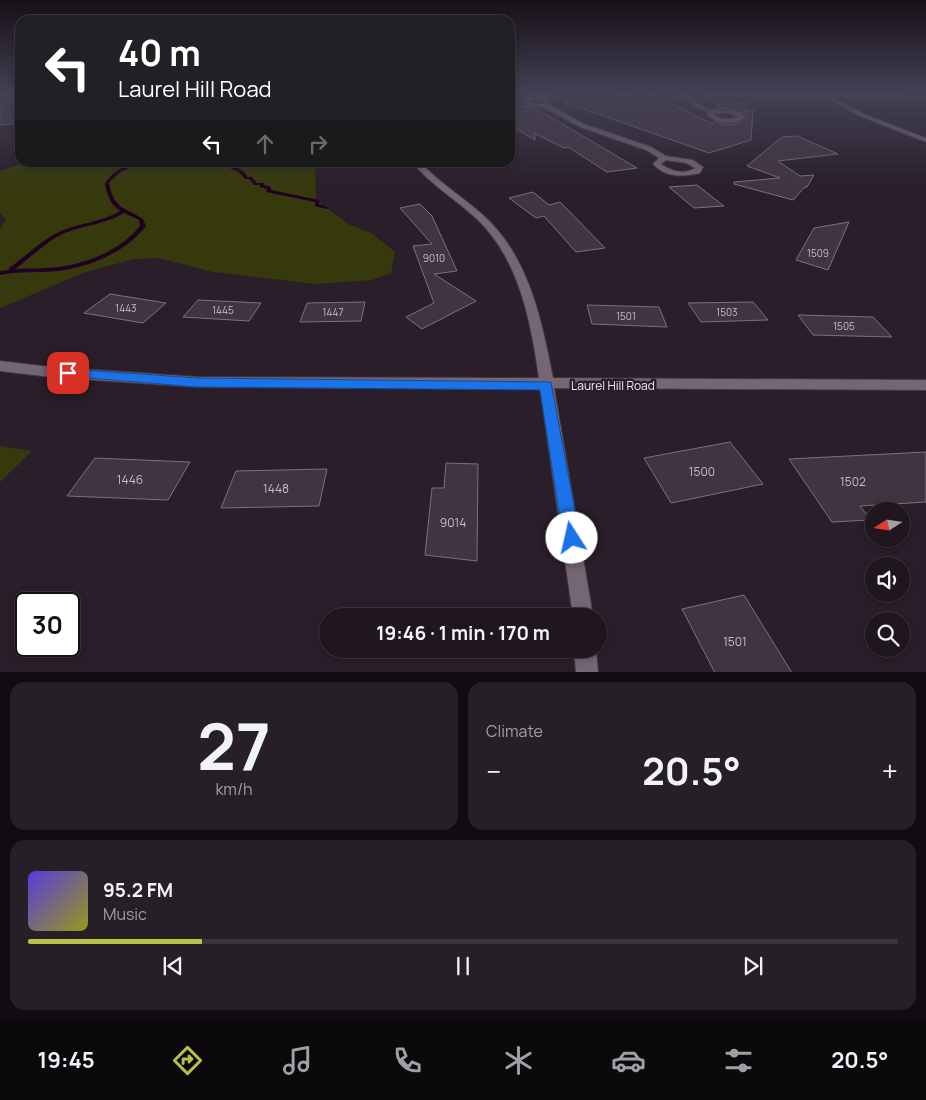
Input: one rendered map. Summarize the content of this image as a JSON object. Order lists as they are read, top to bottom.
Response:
{
  "streets": {
    "street": ["Laurel Hill Road"]
  },
  "house_numbers": [
    "1509",
    "9010",
    "1443",
    "1445",
    "1447",
    "1503",
    "1501",
    "1505",
    "1500",
    "1446",
    "1502",
    "1448",
    "9014",
    "1501"
  ],
  "north": "left",
  "page": {
    "turn": ["40 m", "Laurel Hill Road"],
    "limit": "30",
    "trip": "19:46 · 1 min · 170 m",
    "tile": [
      ["27", "km/h"],
      "Climate"
    ],
    "heat": ["−", "20.5°", "+"],
    "song": ["95.2 FM", "Music"],
    "tabs": ["19:45", "20.5°"]
  }
}
